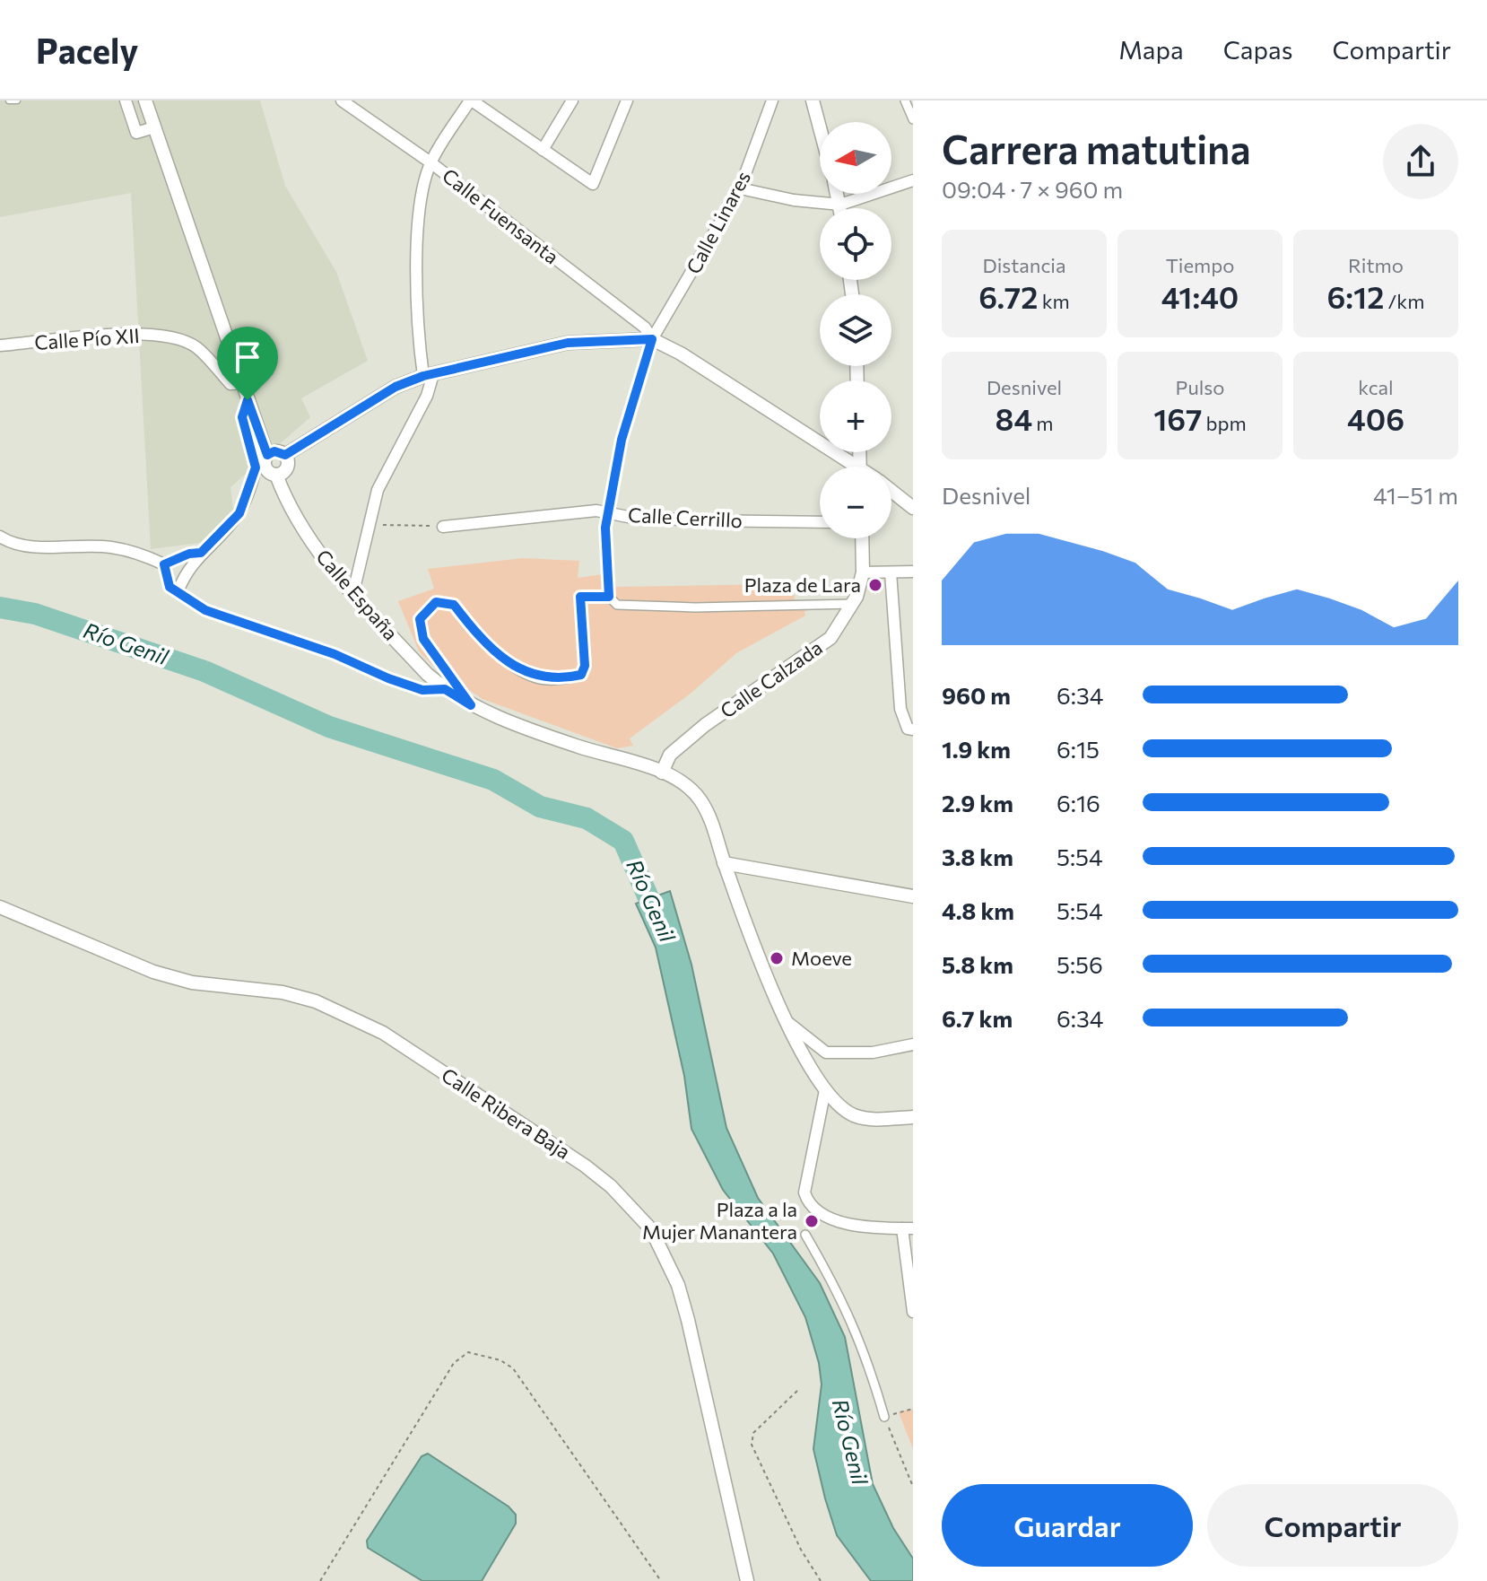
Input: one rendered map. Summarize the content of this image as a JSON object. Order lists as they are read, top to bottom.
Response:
{
  "streets": {
    "street": [
      "Calle Fuensanta",
      "Calle Linares",
      "Calle Pío XII",
      "Calle Cerrillo",
      "Calle España",
      "Calle Calzada",
      "Calle Ribera Baja"
    ]
  },
  "crossings": [
    ["Calle Fuensanta", "Calle Linares"],
    ["Calle Linares", "Calle Cerrillo"],
    ["Calle España", "Calle Calzada"]
  ],
  "water": ["Río Genil"],
  "places": ["Plaza de Lara", "Moeve", "Plaza a la Mujer Manantera"],
  "north": "left",
  "page": {
    "header": "Pacely",
    "nav": ["Mapa", "Capas", "Compartir"],
    "heading": ["Carrera matutina", "09:04 · 7 × 960 m"],
    "map_buttons": ["+", "−"],
    "stats": [
      ["Distancia", "6.72 km"],
      ["Tiempo", "41:40"],
      ["Ritmo", "6:12 /km"],
      ["Desnivel", "84 m"],
      ["Pulso", "167 bpm"],
      ["kcal", "406"]
    ],
    "chart": ["Desnivel", "41–51 m"],
    "list": [
      {
        "name": "960 m",
        "note": "6:34"
      },
      {
        "name": "1.9 km",
        "note": "6:15"
      },
      {
        "name": "2.9 km",
        "note": "6:16"
      },
      {
        "name": "3.8 km",
        "note": "5:54"
      },
      {
        "name": "4.8 km",
        "note": "5:54"
      },
      {
        "name": "5.8 km",
        "note": "5:56"
      },
      {
        "name": "6.7 km",
        "note": "6:34"
      }
    ],
    "buttons": ["Guardar", "Compartir"]
  }
}
